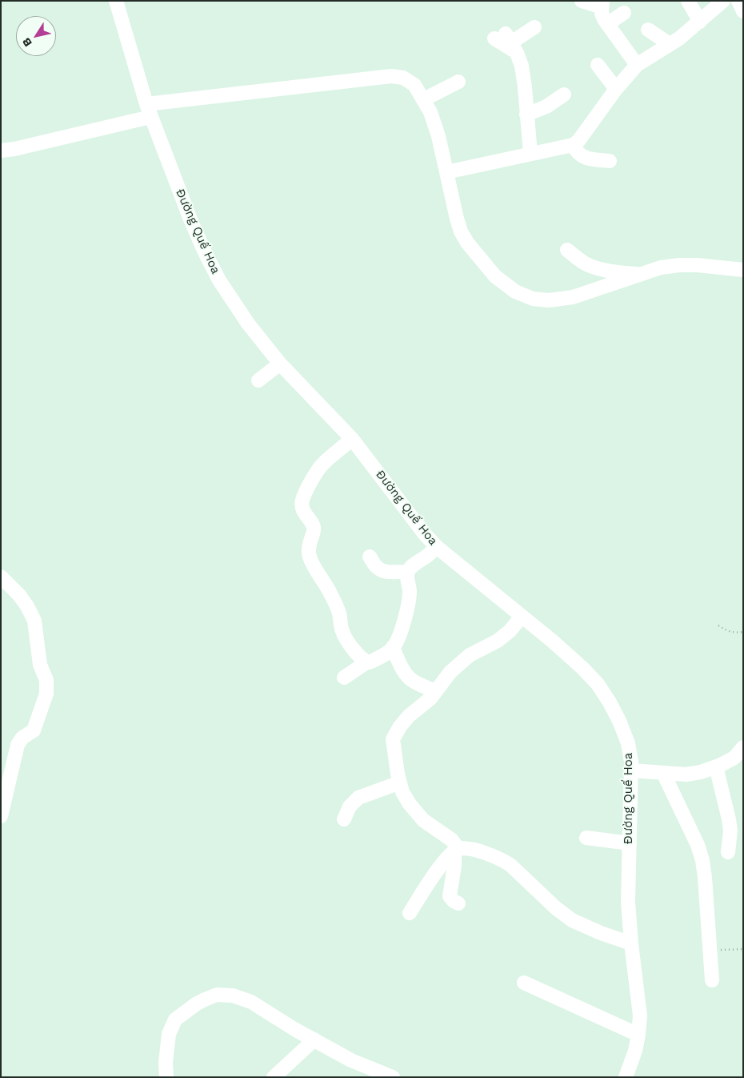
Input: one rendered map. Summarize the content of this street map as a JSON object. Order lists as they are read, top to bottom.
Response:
{
  "streets": {
    "street": ["Đường Quế Hoa"]
  },
  "north": "bottom left"
}
